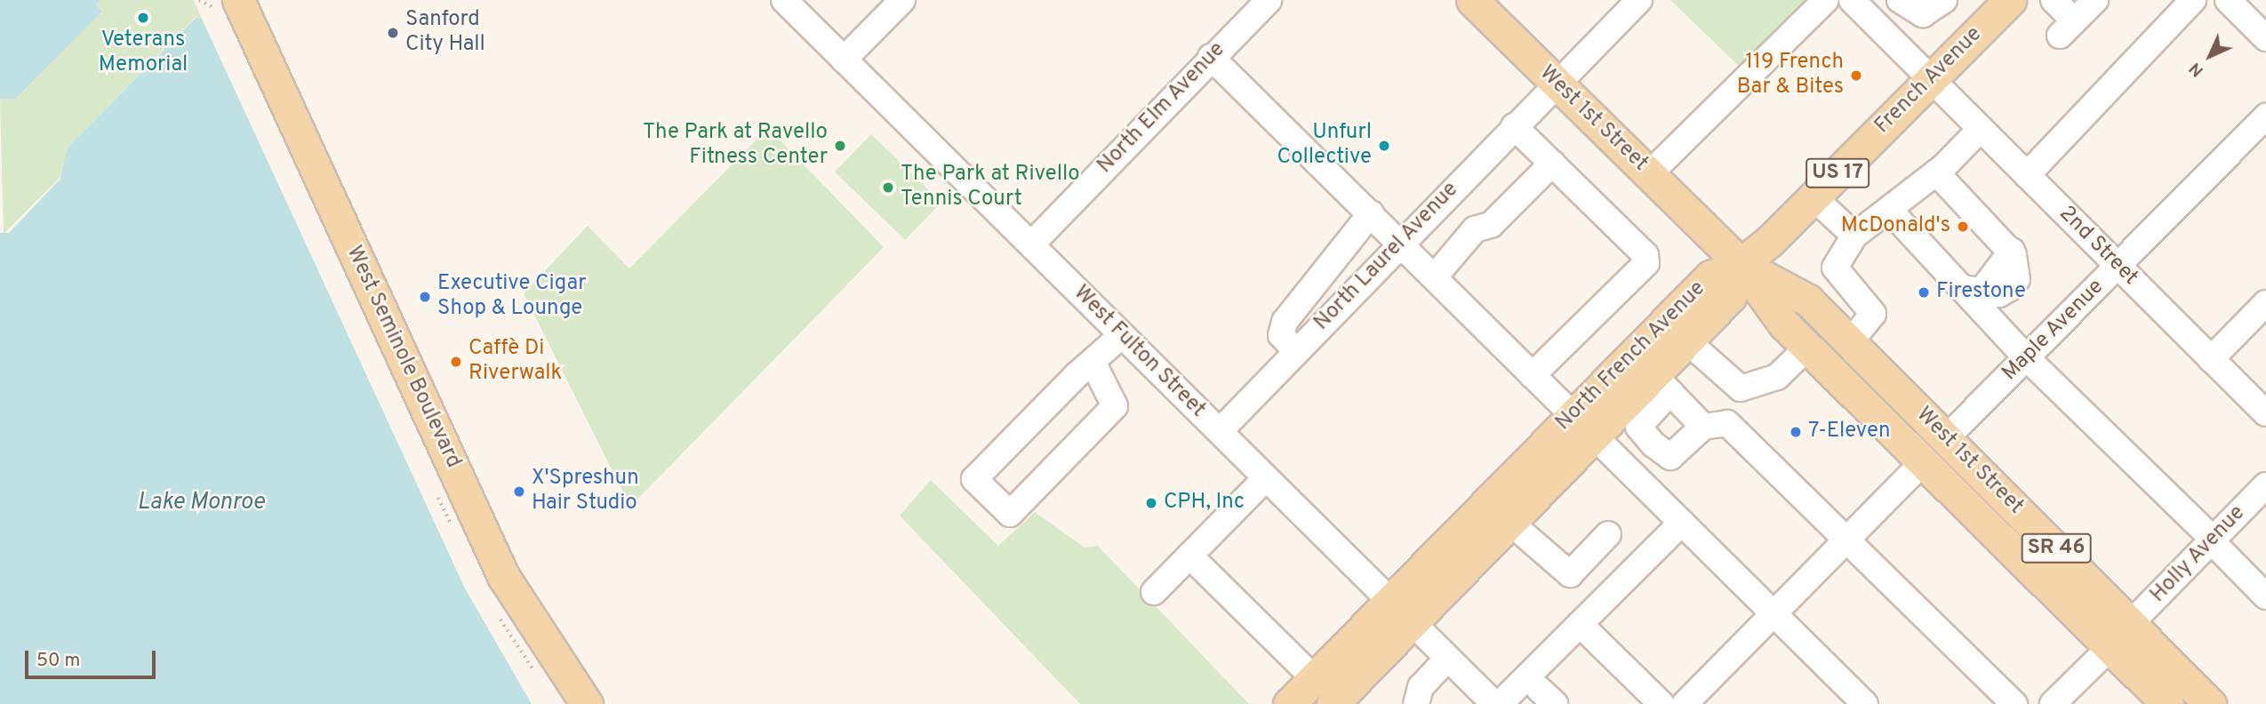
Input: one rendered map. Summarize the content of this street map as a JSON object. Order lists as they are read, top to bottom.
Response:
{
  "streets": {
    "main road": [
      "French Avenue",
      "West 1st Street",
      "US 17",
      "North French Avenue",
      "West Seminole Boulevard",
      "SR 46"
    ],
    "street": [
      "North Elm Avenue",
      "2nd Street",
      "North Laurel Avenue",
      "Maple Avenue",
      "West Fulton Street",
      "Holly Avenue"
    ]
  },
  "crossings": [
    ["French Avenue", "West 1st Street"],
    ["French Avenue", "2nd Street"],
    ["French Avenue", "North French Avenue"],
    ["North Elm Avenue", "West Fulton Street"],
    ["West 1st Street", "North Laurel Avenue"],
    ["West 1st Street", "Maple Avenue"],
    ["West 1st Street", "North French Avenue"],
    ["West 1st Street", "Holly Avenue"],
    ["2nd Street", "Maple Avenue"],
    ["North Laurel Avenue", "West Fulton Street"],
    ["West Fulton Street", "North French Avenue"]
  ],
  "water": ["Lake Monroe"],
  "places": [
    "Veterans Memorial",
    "Sanford City Hall",
    "119 French Bar & Bites",
    "The Park at Ravello Fitness Center",
    "Unfurl Collective",
    "The Park at Rivello Tennis Court",
    "McDonald's",
    "Firestone",
    "Executive Cigar Shop & Lounge",
    "Caffè Di Riverwalk",
    "7-Eleven",
    "X'Spreshun Hair Studio",
    "CPH, Inc"
  ],
  "scale_bar": "50 m",
  "north": "bottom left"
}
